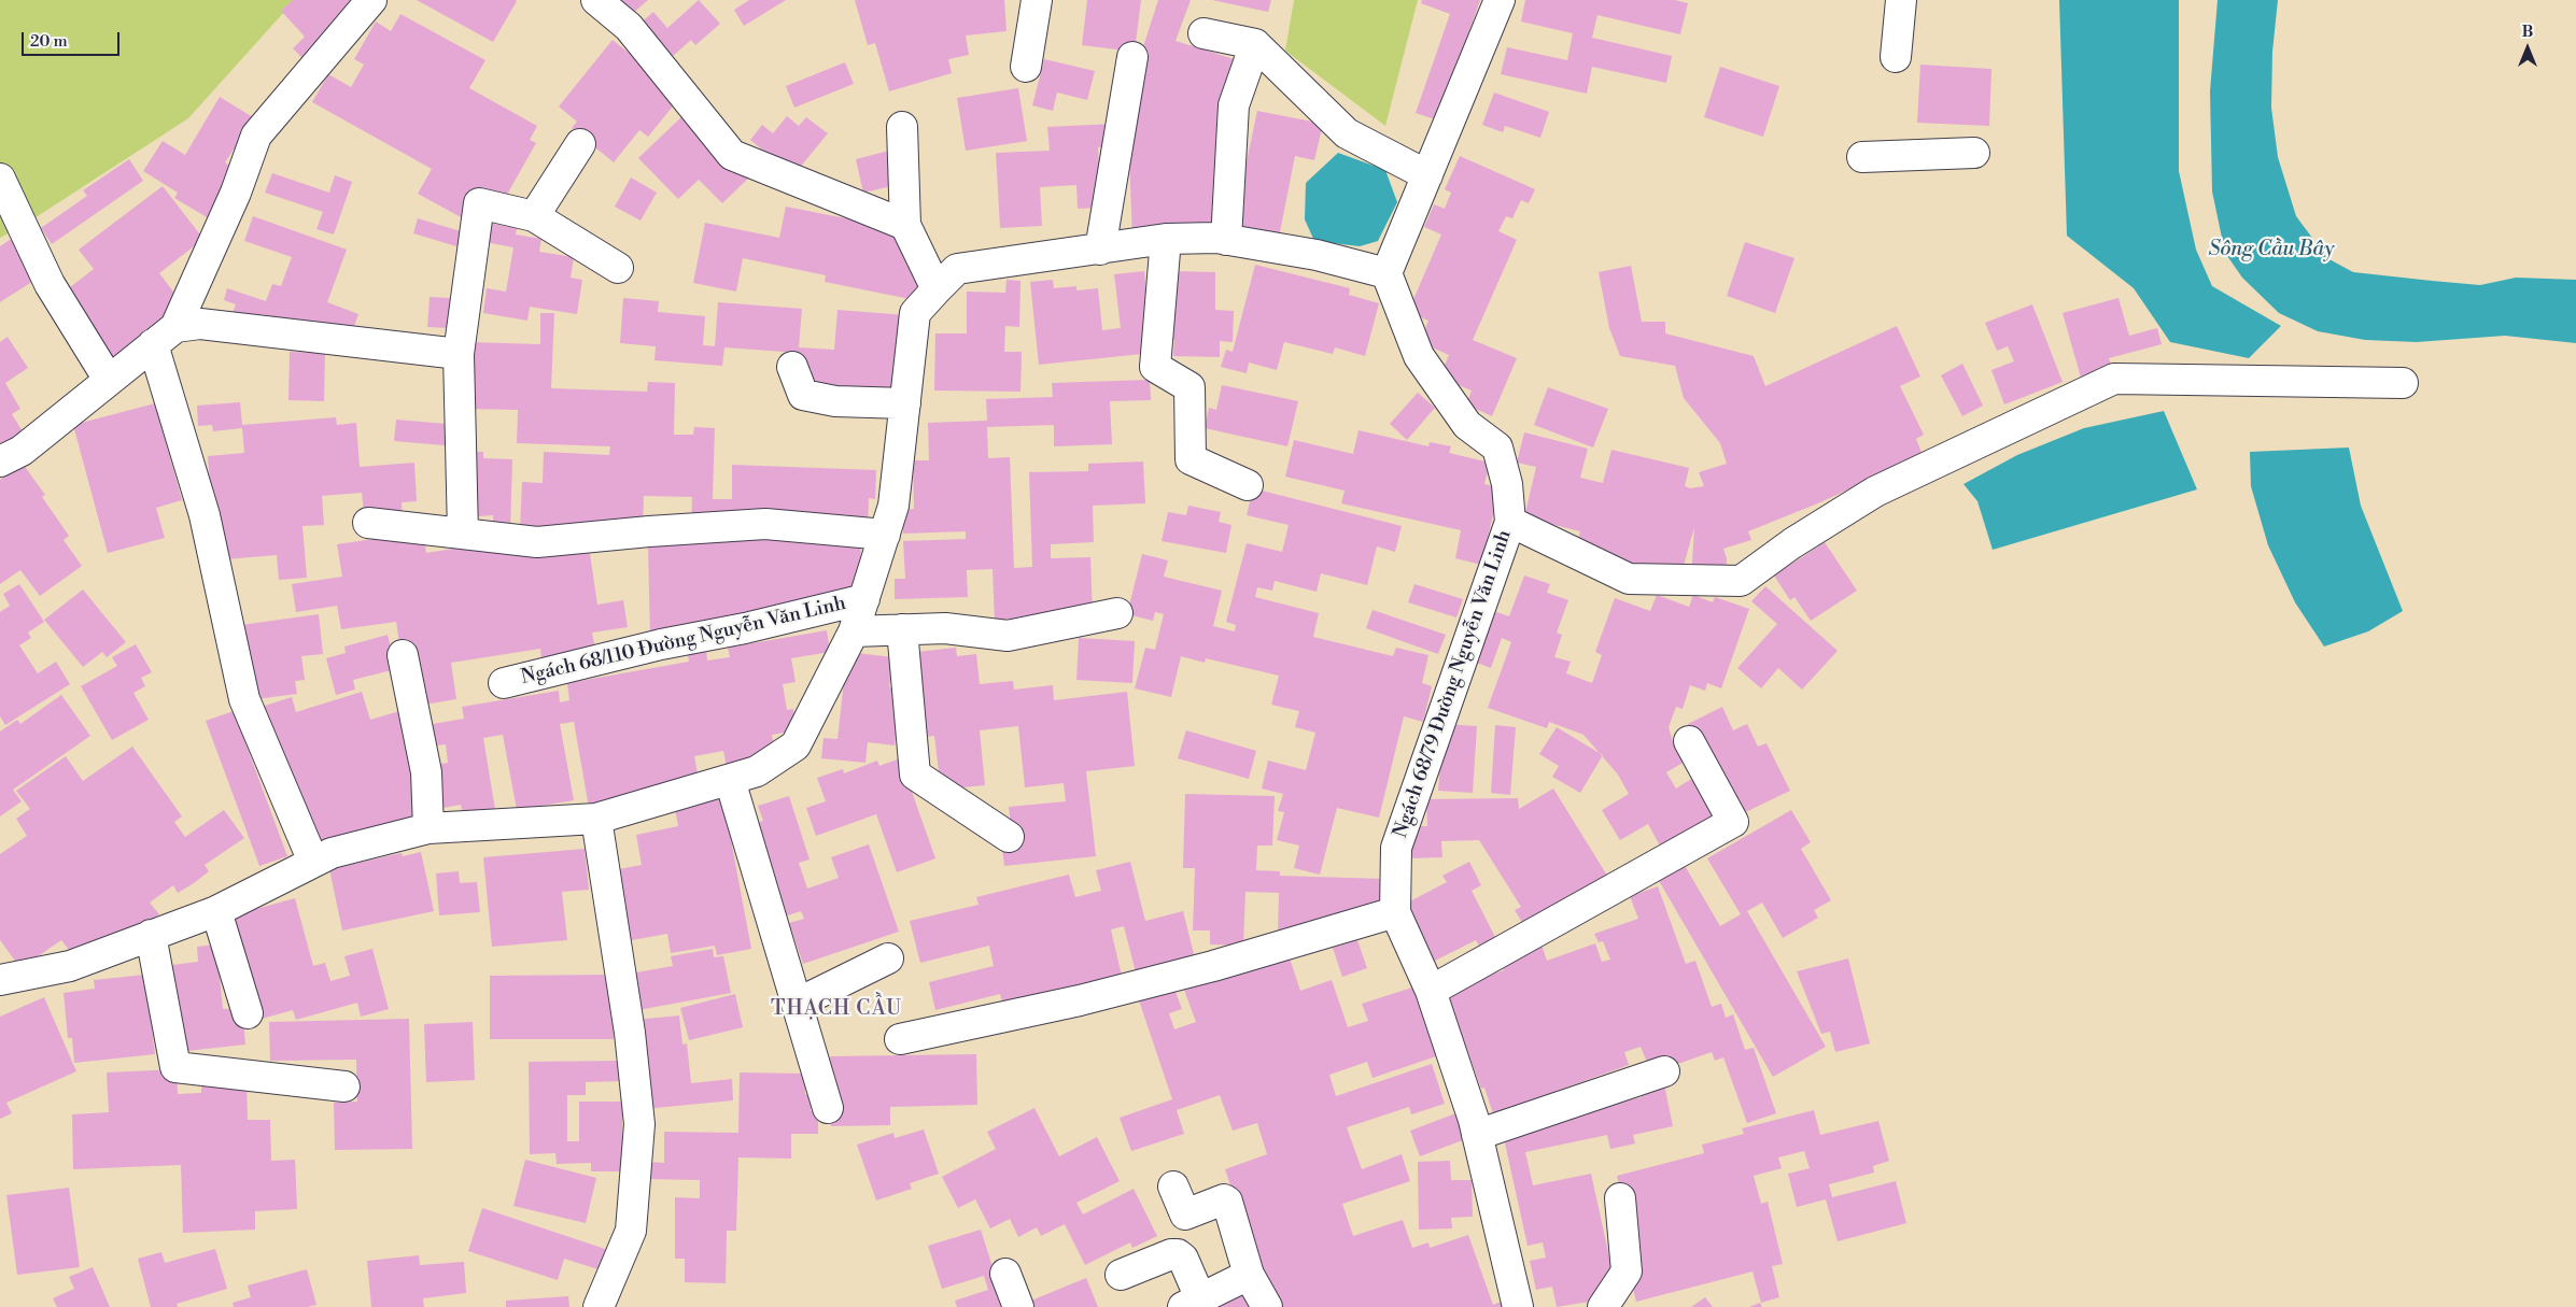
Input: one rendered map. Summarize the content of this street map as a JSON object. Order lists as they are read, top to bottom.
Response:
{
  "streets": {
    "street": ["Ngách 68/110 Đường Nguyễn Văn Linh", "Ngách 68/79 Đường Nguyễn Văn Linh"]
  },
  "districts": ["THẠCH CẦU"],
  "water": ["Sông Cầu Bây"],
  "scale_bar": "20 m",
  "north": "top"
}
